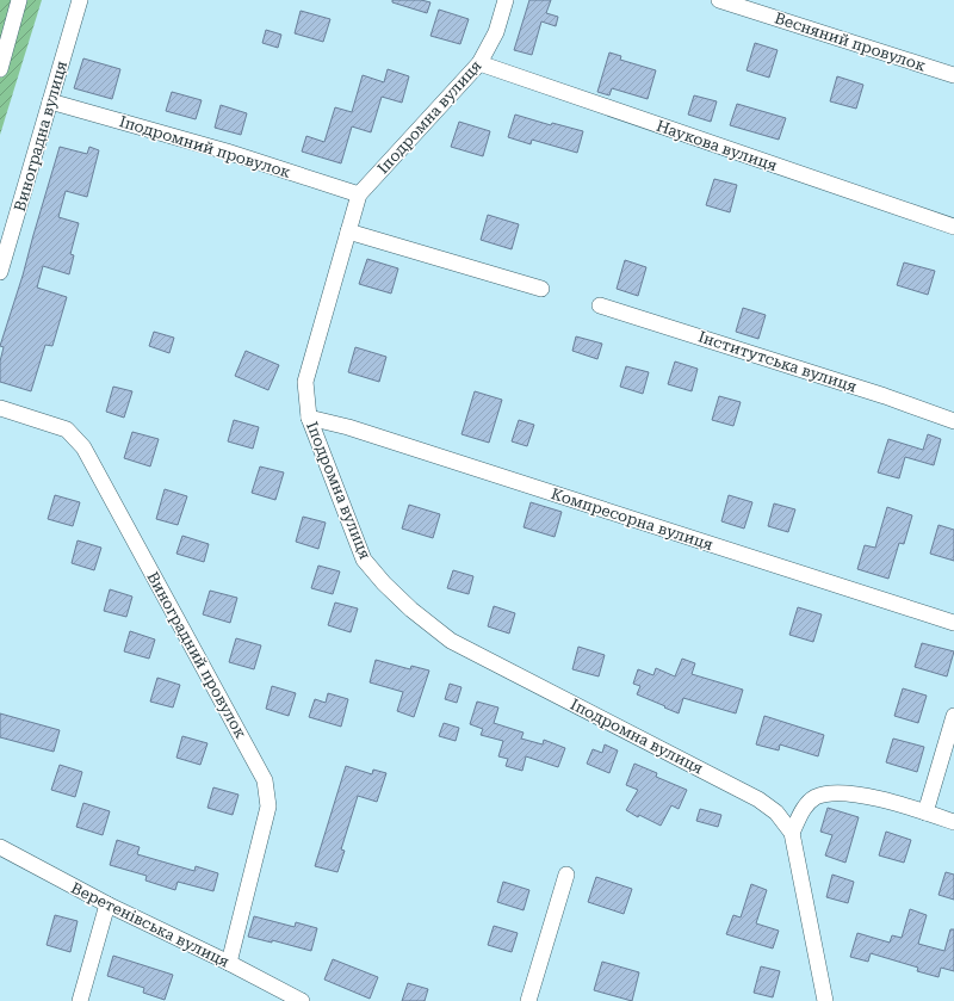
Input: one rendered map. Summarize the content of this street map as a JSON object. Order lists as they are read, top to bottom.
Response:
{
  "streets": {
    "street": [
      "Весняний провулок",
      "Іподромна вулиця",
      "Виноградна вулиця",
      "Наукова вулиця",
      "Іподромний провулок",
      "Інститутська вулиця",
      "Компресорна вулиця",
      "Виноградний провулок",
      "Веретенівська вулиця"
    ]
  },
  "crossings": [
    ["Іподромна вулиця", "Наукова вулиця"],
    ["Іподромна вулиця", "Іподромний провулок"],
    ["Іподромна вулиця", "Компресорна вулиця"],
    ["Виноградна вулиця", "Іподромний провулок"],
    ["Виноградний провулок", "Веретенівська вулиця"]
  ]
}
